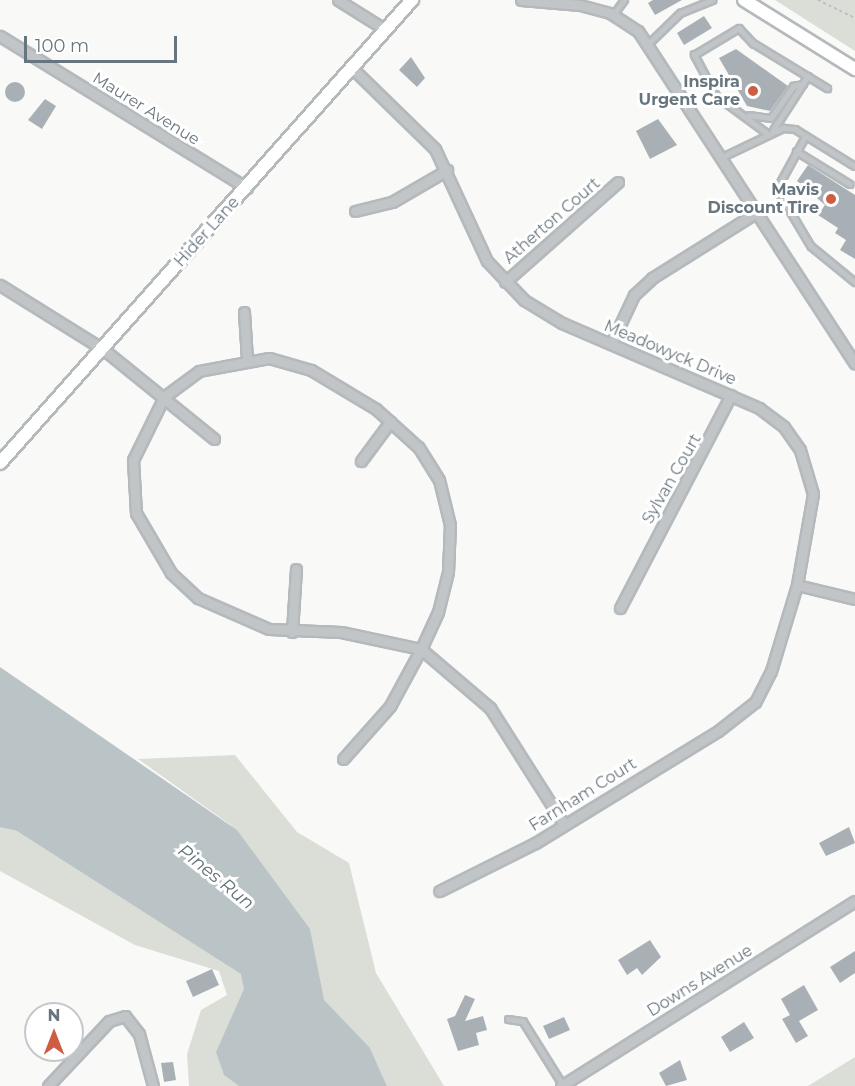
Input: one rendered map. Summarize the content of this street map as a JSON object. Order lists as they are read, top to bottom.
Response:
{
  "streets": {
    "street": [
      "Maurer Avenue",
      "Atherton Court",
      "Hider Lane",
      "Meadowyck Drive",
      "Sylvan Court",
      "Farnham Court",
      "Downs Avenue"
    ]
  },
  "crossings": [
    ["Maurer Avenue", "Hider Lane"],
    ["Atherton Court", "Meadowyck Drive"],
    ["Hider Lane", "Meadowyck Drive"],
    ["Meadowyck Drive", "Sylvan Court"],
    ["Meadowyck Drive", "Farnham Court"]
  ],
  "water": ["Pines Run"],
  "places": ["Inspira Urgent Care", "Mavis Discount Tire"],
  "scale_bar": "100 m",
  "north": "top"
}
